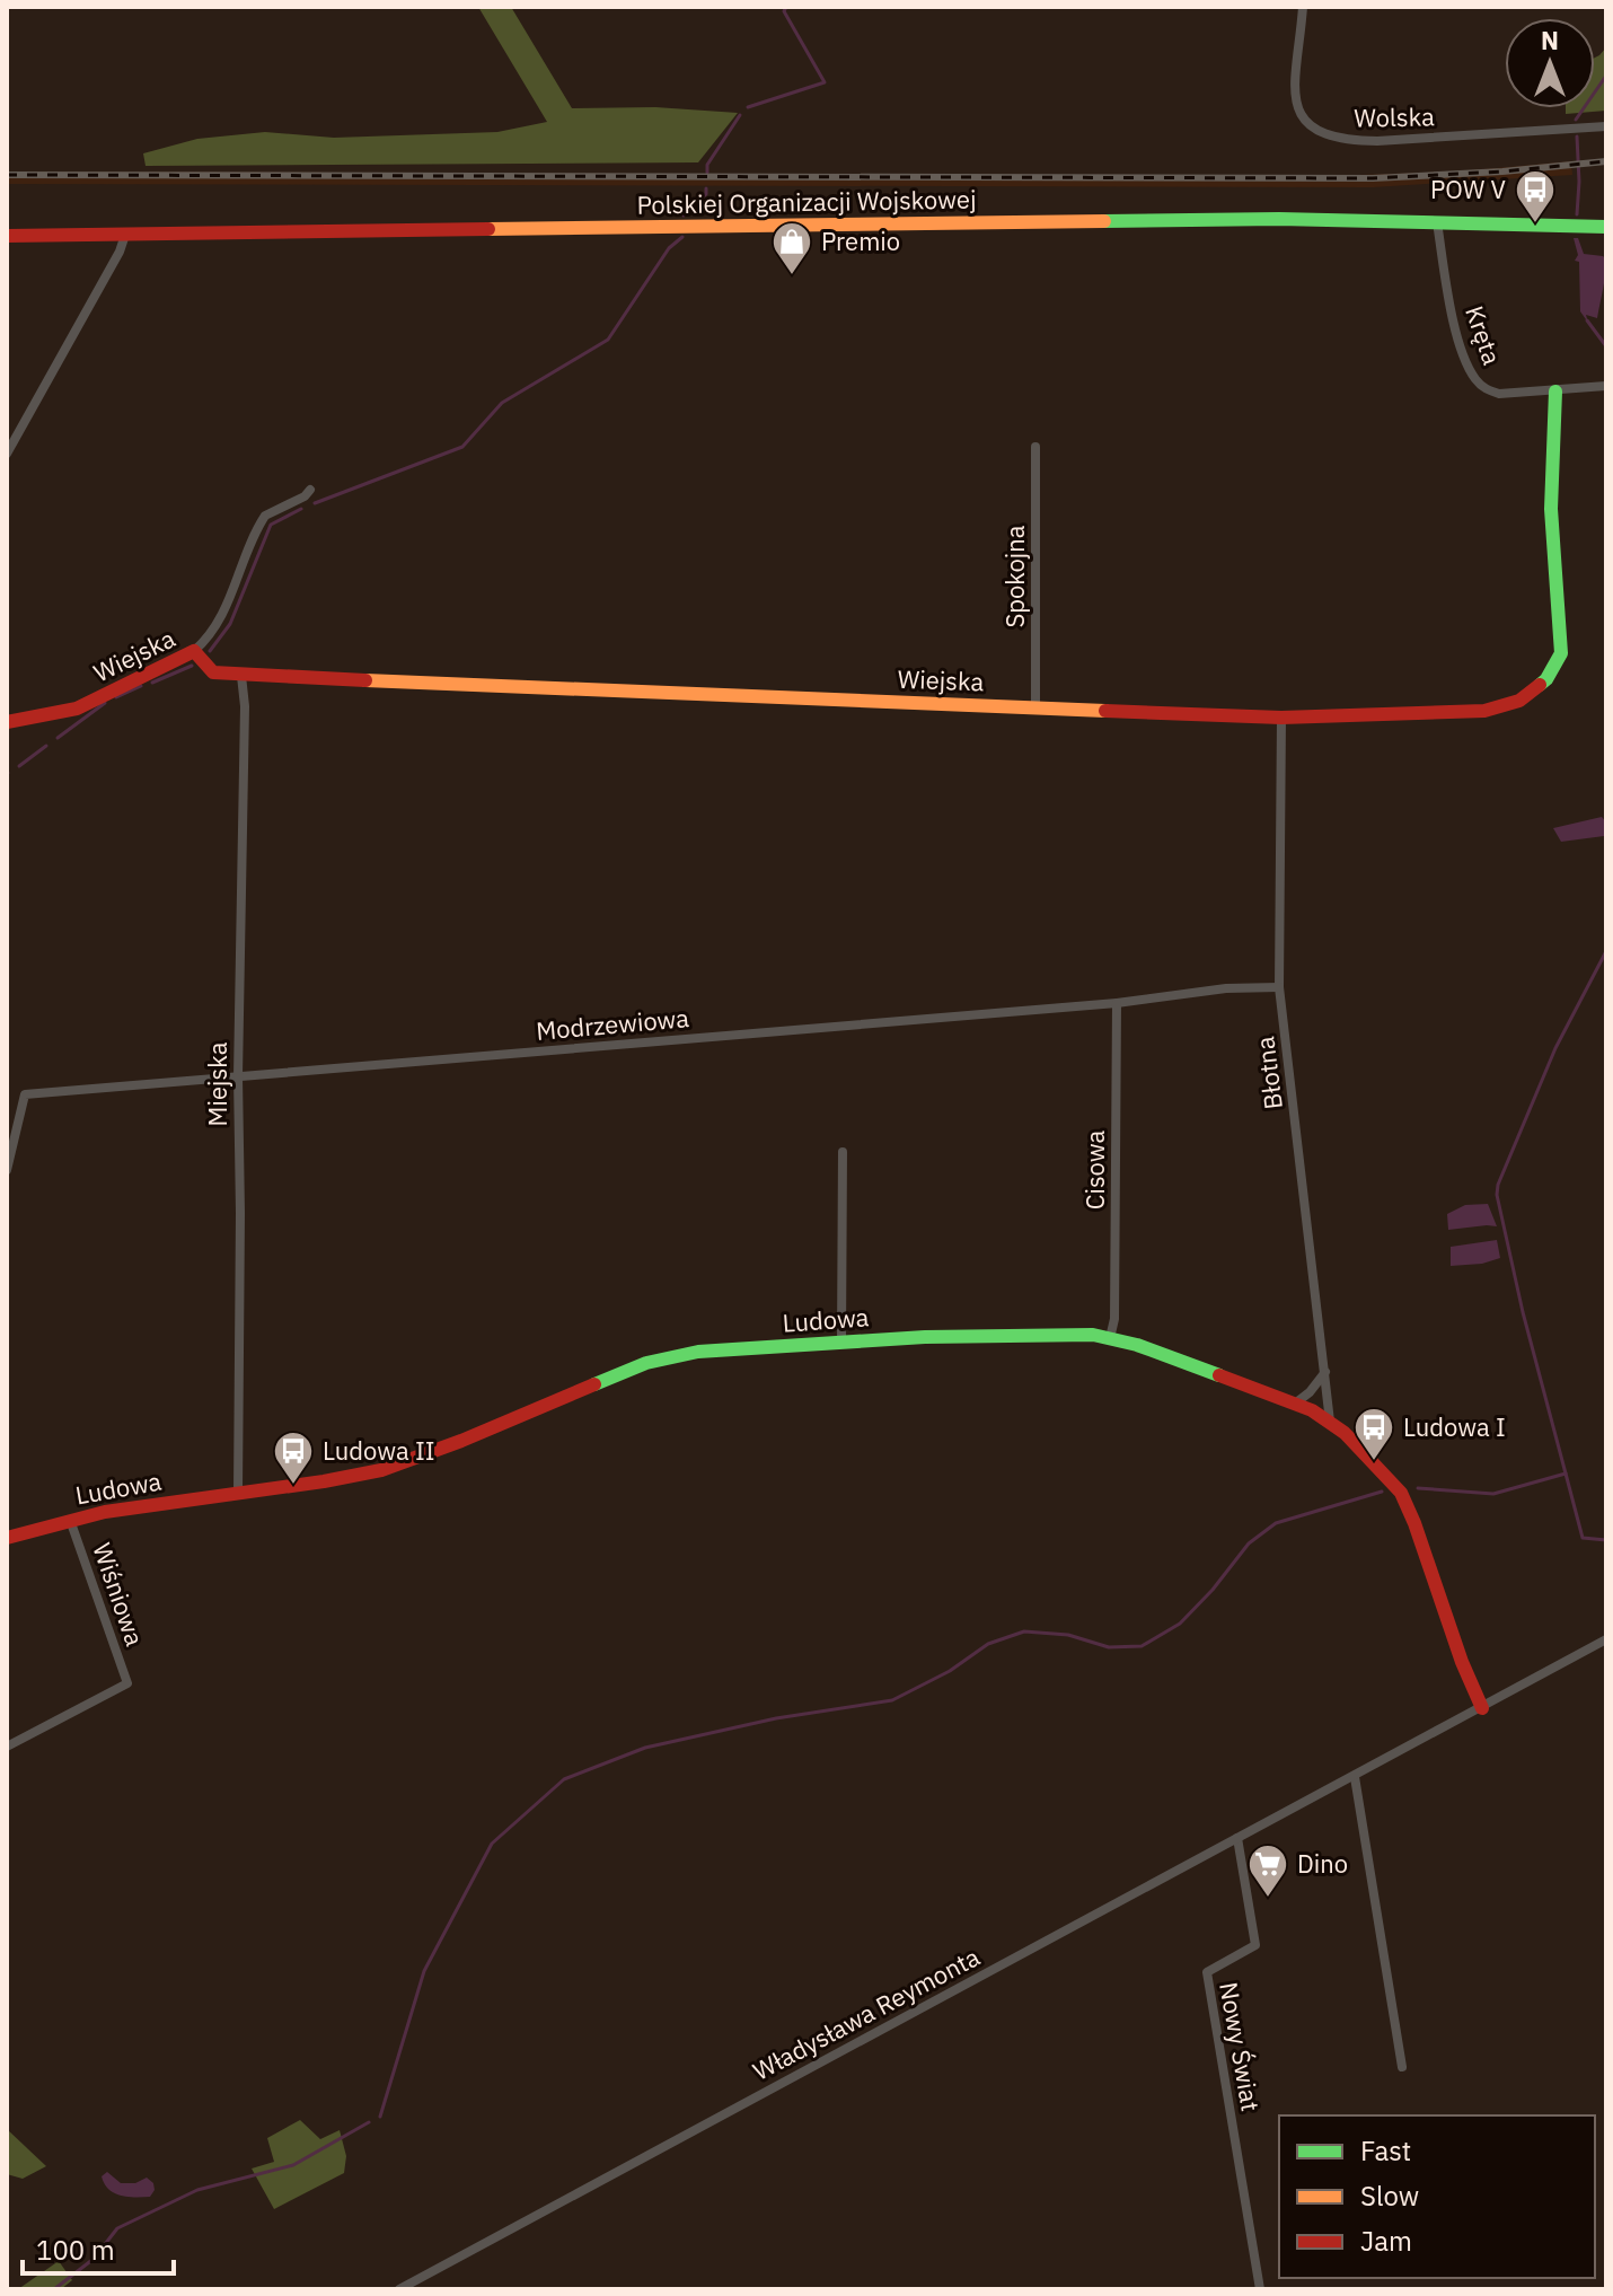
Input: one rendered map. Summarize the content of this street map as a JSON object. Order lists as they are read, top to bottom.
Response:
{
  "streets": {
    "street": [
      "Wolska",
      "Polskiej Organizacji Wojskowej",
      "Kręta",
      "Spokojna",
      "Wiejska",
      "Modrzewiowa",
      "Błotna",
      "Miejska",
      "Cisowa",
      "Ludowa",
      "Wiśniowa",
      "Władysława Reymonta",
      "Nowy Świat"
    ]
  },
  "crossings": [
    ["Polskiej Organizacji Wojskowej", "Kręta"],
    ["Kręta", "Wiejska"],
    ["Spokojna", "Wiejska"],
    ["Wiejska", "Błotna"],
    ["Wiejska", "Miejska"],
    ["Modrzewiowa", "Błotna"],
    ["Modrzewiowa", "Miejska"],
    ["Modrzewiowa", "Cisowa"],
    ["Błotna", "Ludowa"],
    ["Miejska", "Ludowa"],
    ["Cisowa", "Ludowa"],
    ["Ludowa", "Wiśniowa"],
    ["Ludowa", "Władysława Reymonta"],
    ["Władysława Reymonta", "Nowy Świat"]
  ],
  "places": {
    "bus stop": ["POW V", "Ludowa I", "Ludowa II"],
    "shop": ["Premio"],
    "supermarket": ["Dino"]
  },
  "legend": ["Fast", "Slow", "Jam"],
  "scale_bar": "100 m",
  "north": "top"
}
